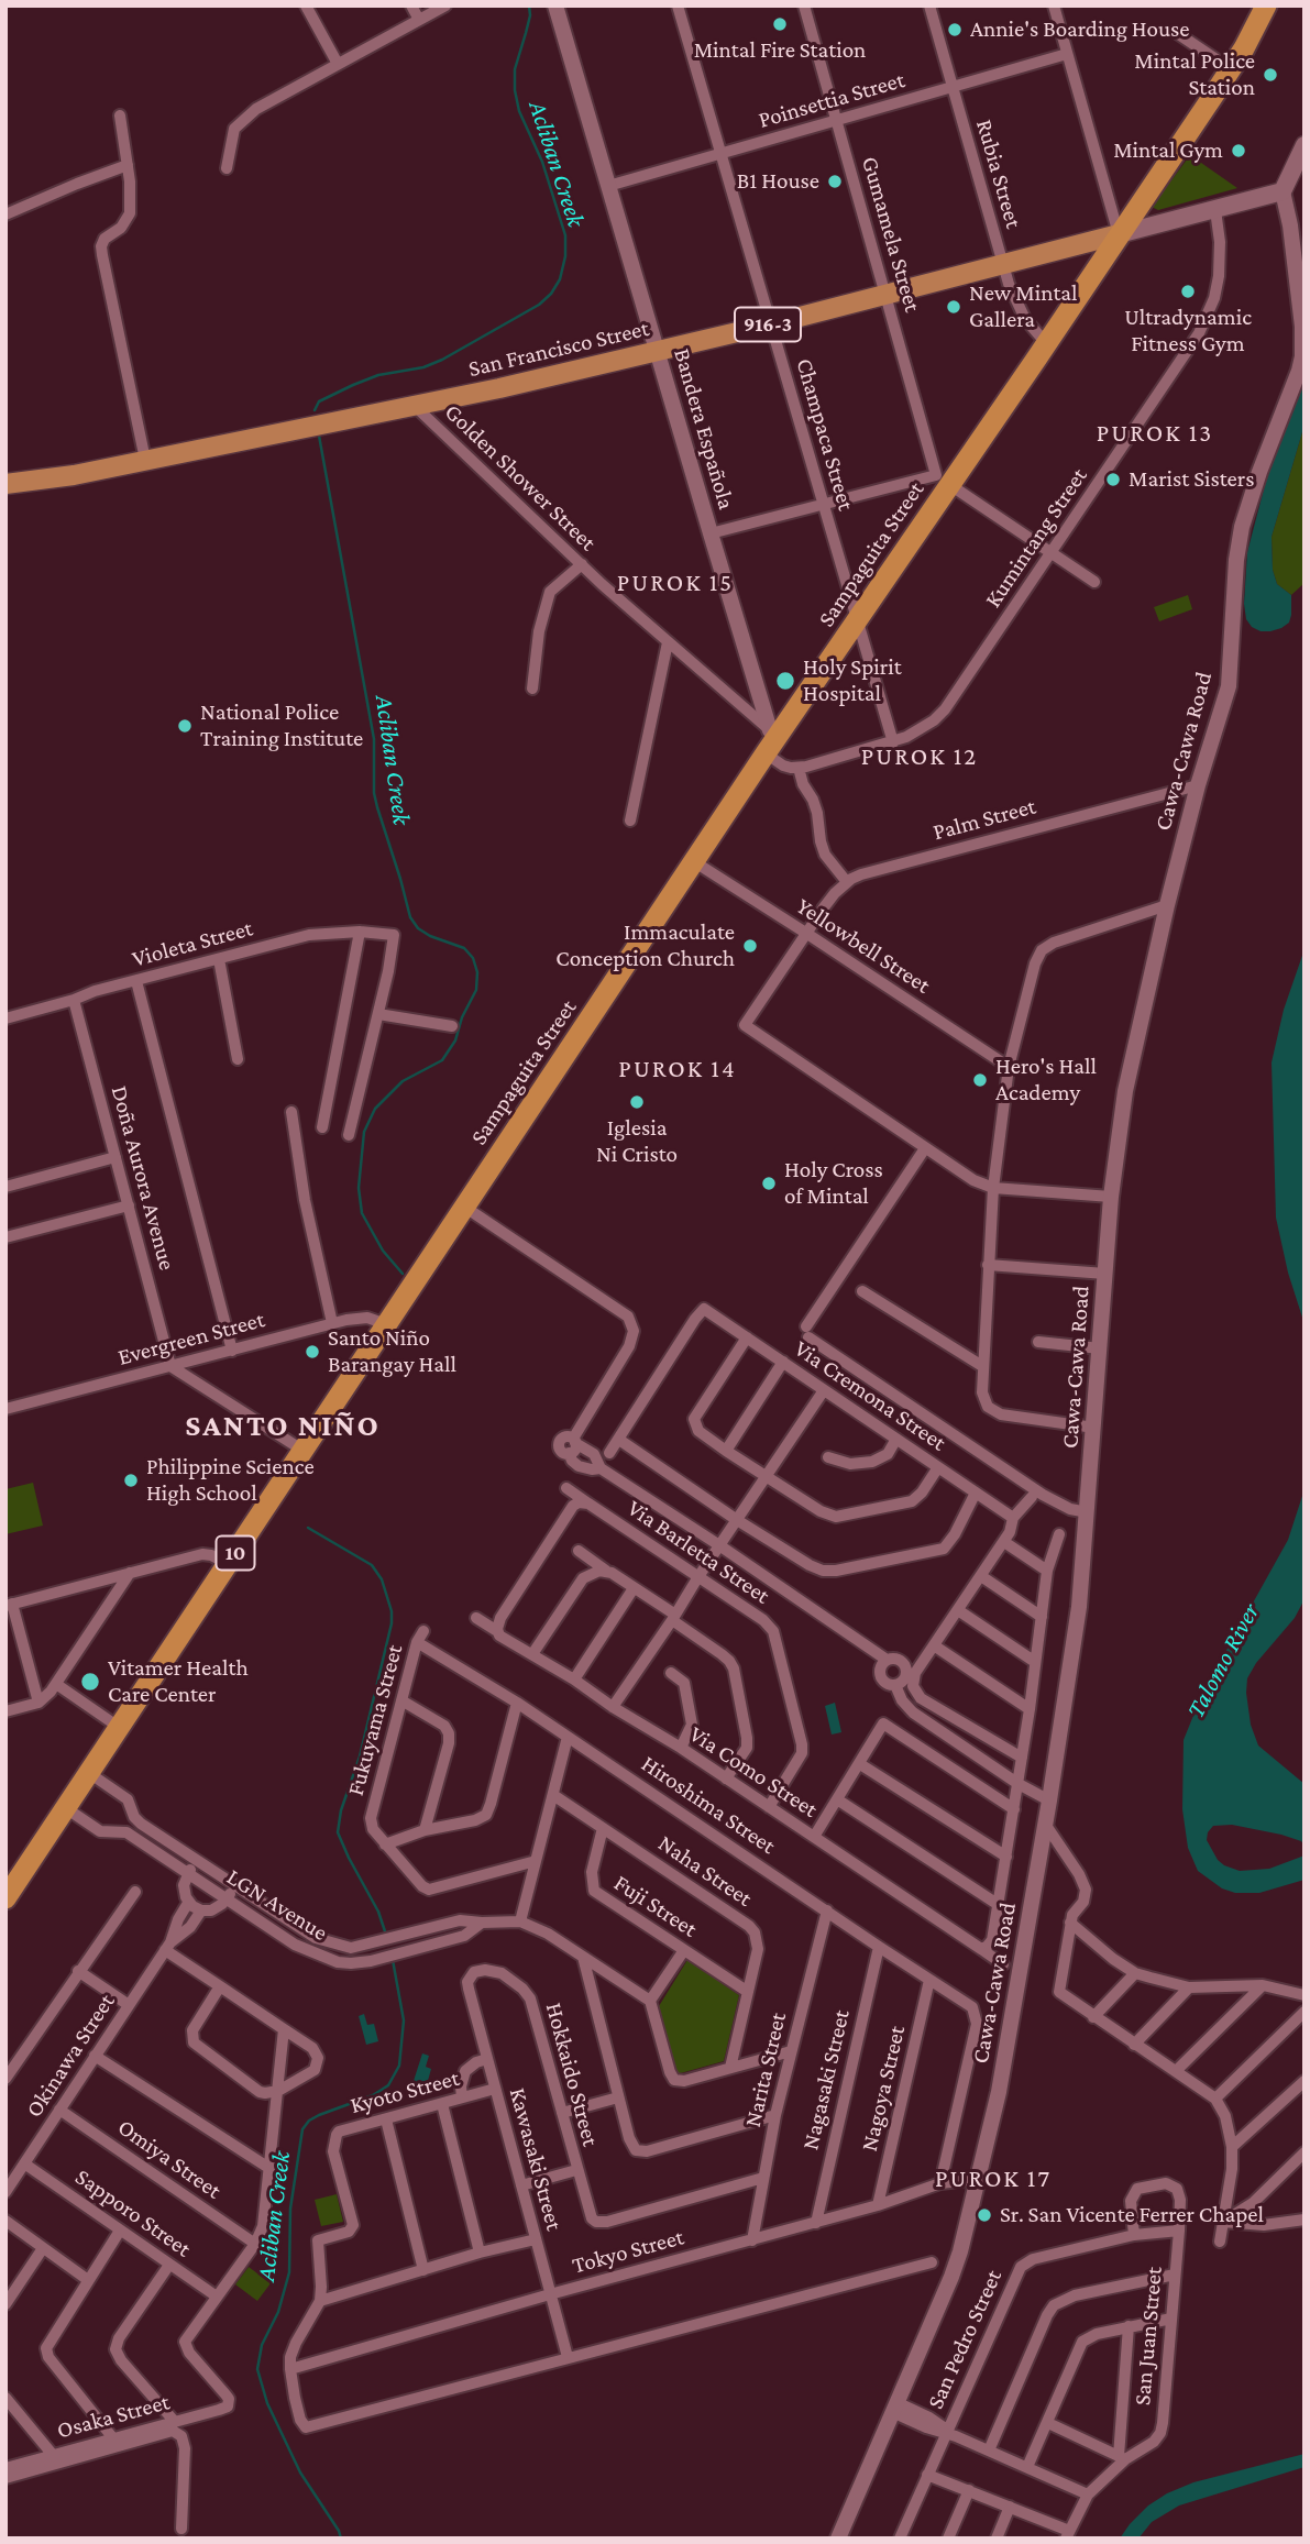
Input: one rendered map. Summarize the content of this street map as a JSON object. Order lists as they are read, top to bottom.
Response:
{
  "streets": {
    "highway": ["Sampaguita Street", "10"],
    "main road": ["916-3", "San Francisco Street"],
    "street": [
      "Poinsettia Street",
      "Rubia Street",
      "Gumamela Street",
      "Bandera Española",
      "Champaca Street",
      "Golden Shower Street",
      "Kumintang Street",
      "Cawa-Cawa Road",
      "Palm Street",
      "Violeta Street",
      "Yellowbell Street",
      "Doña Aurora Avenue",
      "Evergreen Street",
      "Via Cremona Street",
      "Via Barletta Street",
      "Fukuyama Street",
      "Via Como Street",
      "Hiroshima Street",
      "Naha Street",
      "LGN Avenue",
      "Fuji Street",
      "Okinawa Street",
      "Narita Street",
      "Hokkaido Street",
      "Nagasaki Street",
      "Nagoya Street",
      "Kyoto Street",
      "Omiya Street",
      "Kawasaki Street",
      "Sapporo Street",
      "Tokyo Street",
      "San Juan Street",
      "San Pedro Street",
      "Osaka Street"
    ]
  },
  "crossings": [
    ["Poinsettia Street", "Rubia Street"],
    ["Poinsettia Street", "Gumamela Street"],
    ["Poinsettia Street", "Bandera Española"],
    ["Poinsettia Street", "Champaca Street"],
    ["Rubia Street", "San Francisco Street"],
    ["Rubia Street", "Sampaguita Street"],
    ["Gumamela Street", "San Francisco Street"],
    ["Gumamela Street", "Sampaguita Street"],
    ["San Francisco Street", "Bandera Española"],
    ["San Francisco Street", "Champaca Street"],
    ["San Francisco Street", "Golden Shower Street"],
    ["San Francisco Street", "Sampaguita Street"],
    ["Bandera Española", "Golden Shower Street"],
    ["Bandera Española", "Sampaguita Street"],
    ["Champaca Street", "Kumintang Street"],
    ["Champaca Street", "Sampaguita Street"],
    ["Golden Shower Street", "Sampaguita Street"],
    ["Sampaguita Street", "Yellowbell Street"],
    ["Sampaguita Street", "10"],
    ["Cawa-Cawa Road", "Palm Street"],
    ["Cawa-Cawa Road", "Tokyo Street"],
    ["Palm Street", "Yellowbell Street"],
    ["Violeta Street", "Doña Aurora Avenue"],
    ["Doña Aurora Avenue", "Evergreen Street"],
    ["Evergreen Street", "10"],
    ["Via Barletta Street", "Via Como Street"],
    ["10", "LGN Avenue"],
    ["Fukuyama Street", "Hiroshima Street"],
    ["Hiroshima Street", "Narita Street"],
    ["Hiroshima Street", "Nagasaki Street"],
    ["Hiroshima Street", "Nagoya Street"],
    ["Hiroshima Street", "Tokyo Street"],
    ["Naha Street", "Fuji Street"],
    ["Okinawa Street", "Omiya Street"],
    ["Okinawa Street", "Sapporo Street"],
    ["Narita Street", "Hokkaido Street"],
    ["Narita Street", "Tokyo Street"],
    ["Hokkaido Street", "Kawasaki Street"],
    ["Nagasaki Street", "Tokyo Street"],
    ["Nagoya Street", "Tokyo Street"],
    ["Kyoto Street", "Kawasaki Street"],
    ["Kawasaki Street", "Tokyo Street"],
    ["Sapporo Street", "Osaka Street"],
    ["San Juan Street", "San Pedro Street"]
  ],
  "districts": [
    "PUROK 13",
    "PUROK 15",
    "PUROK 12",
    "PUROK 14",
    "SANTO NIÑO",
    "PUROK 17"
  ],
  "water": ["Acliban Creek", "Talomo River"],
  "places": [
    "Mintal Fire Station",
    "Annie's Boarding House",
    "Mintal Police Station",
    "Mintal Gym",
    "B1 House",
    "Ultradynamic Fitness Gym",
    "New Mintal Gallera",
    "Marist Sisters",
    "Holy Spirit Hospital",
    "National Police Training Institute",
    "Immaculate Conception Church",
    "Hero's Hall Academy",
    "Iglesia Ni Cristo",
    "Holy Cross of Mintal",
    "Santo Niño Barangay Hall",
    "Philippine Science High School",
    "Vitamer Health Care Center",
    "Sr. San Vicente Ferrer Chapel"
  ]
}
